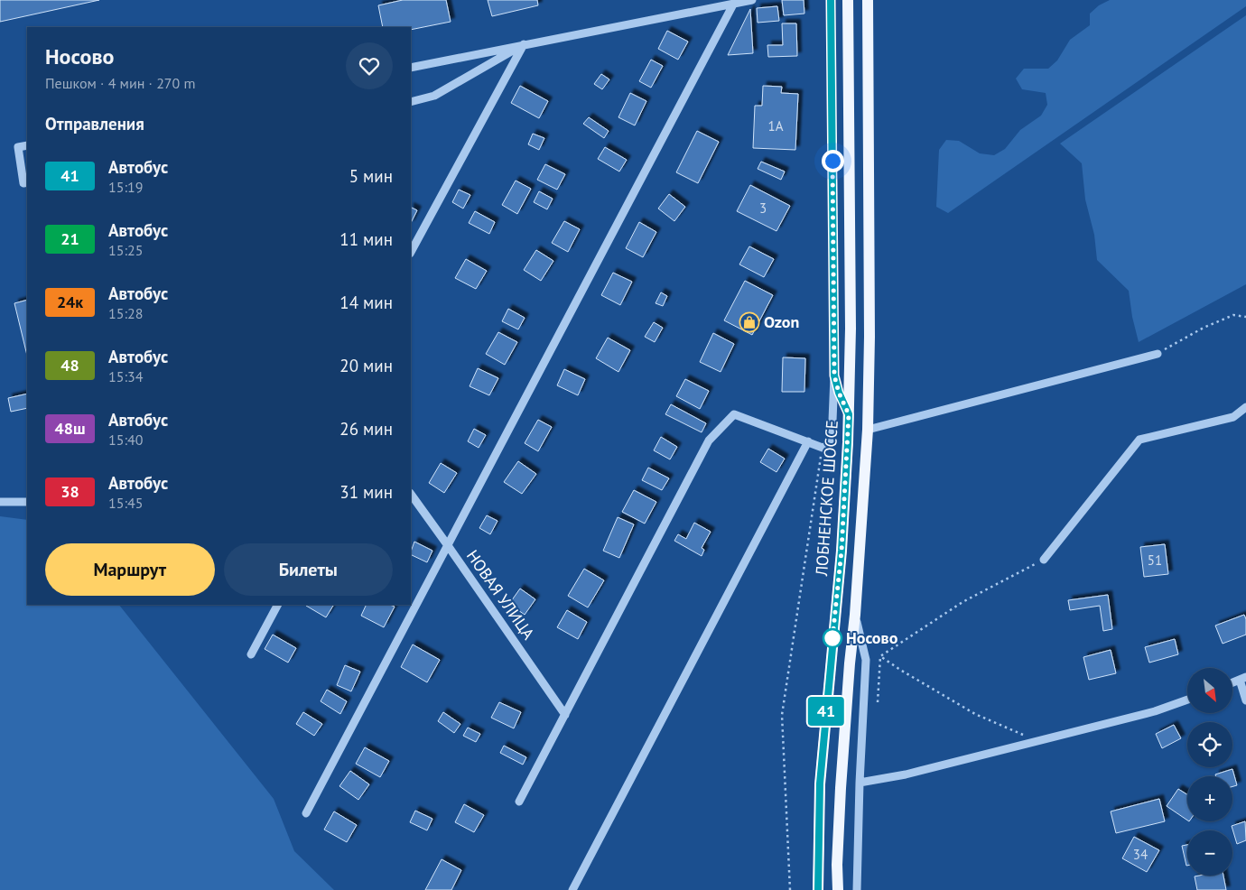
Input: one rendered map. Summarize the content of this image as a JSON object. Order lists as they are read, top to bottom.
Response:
{
  "streets": {
    "main road": ["ЛОБНЕНСКОЕ ШОССЕ"],
    "street": ["НОВАЯ УЛИЦА"]
  },
  "places": {
    "shop": ["Ozon"],
    "other": ["Носово"]
  },
  "lines": ["bus line 41"],
  "house_numbers": [
    "1А",
    "3",
    "51",
    "34"
  ],
  "north": "bottom right",
  "page": {
    "on_map": "41",
    "heading": [
      ["Носово", "Пешком · 4 мин · 270 m"],
      "Отправления"
    ],
    "list": [
      {
        "mark": "41",
        "name": "Автобус",
        "note": "15:19",
        "value": "5 мин"
      },
      {
        "mark": "21",
        "name": "Автобус",
        "note": "15:25",
        "value": "11 мин"
      },
      {
        "mark": "24к",
        "name": "Автобус",
        "note": "15:28",
        "value": "14 мин"
      },
      {
        "mark": "48",
        "name": "Автобус",
        "note": "15:34",
        "value": "20 мин"
      },
      {
        "mark": "48ш",
        "name": "Автобус",
        "note": "15:40",
        "value": "26 мин"
      },
      {
        "mark": "38",
        "name": "Автобус",
        "note": "15:45",
        "value": "31 мин"
      }
    ],
    "buttons": ["Маршрут", "Билеты"],
    "map_buttons": ["+", "−"]
  }
}
